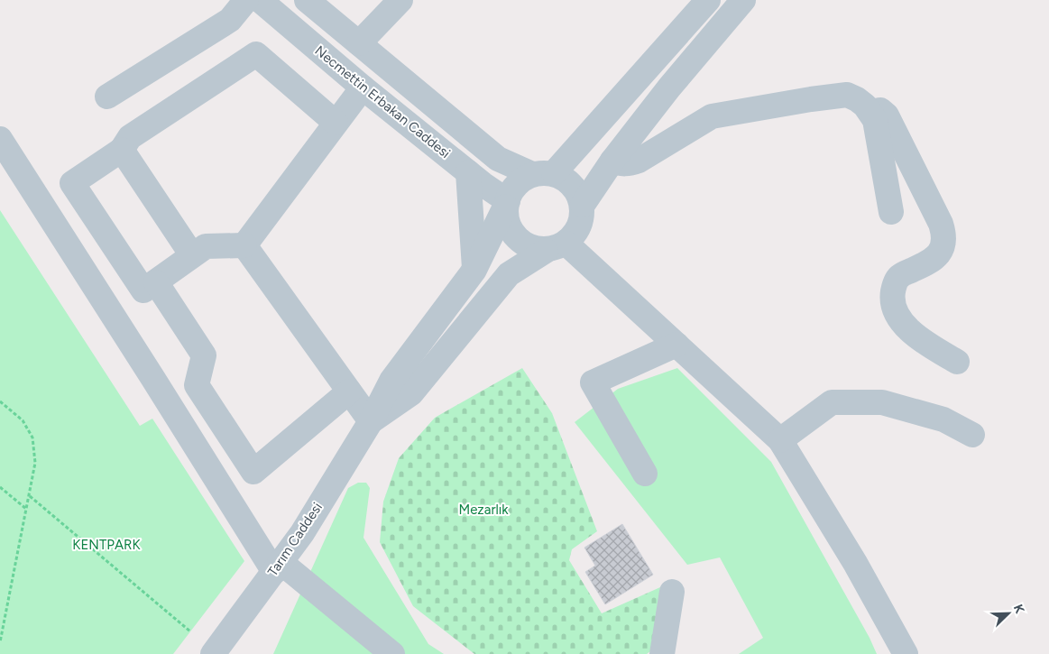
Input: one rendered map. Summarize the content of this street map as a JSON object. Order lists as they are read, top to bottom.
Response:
{
  "streets": {
    "street": ["Necmettin Erbakan Caddesi", "Tarım Caddesi"]
  },
  "crossings": [
    ["Necmettin Erbakan Caddesi", "Tarım Caddesi"]
  ],
  "parks": ["Mezarlık", "KENTPARK"],
  "north": "top right"
}
